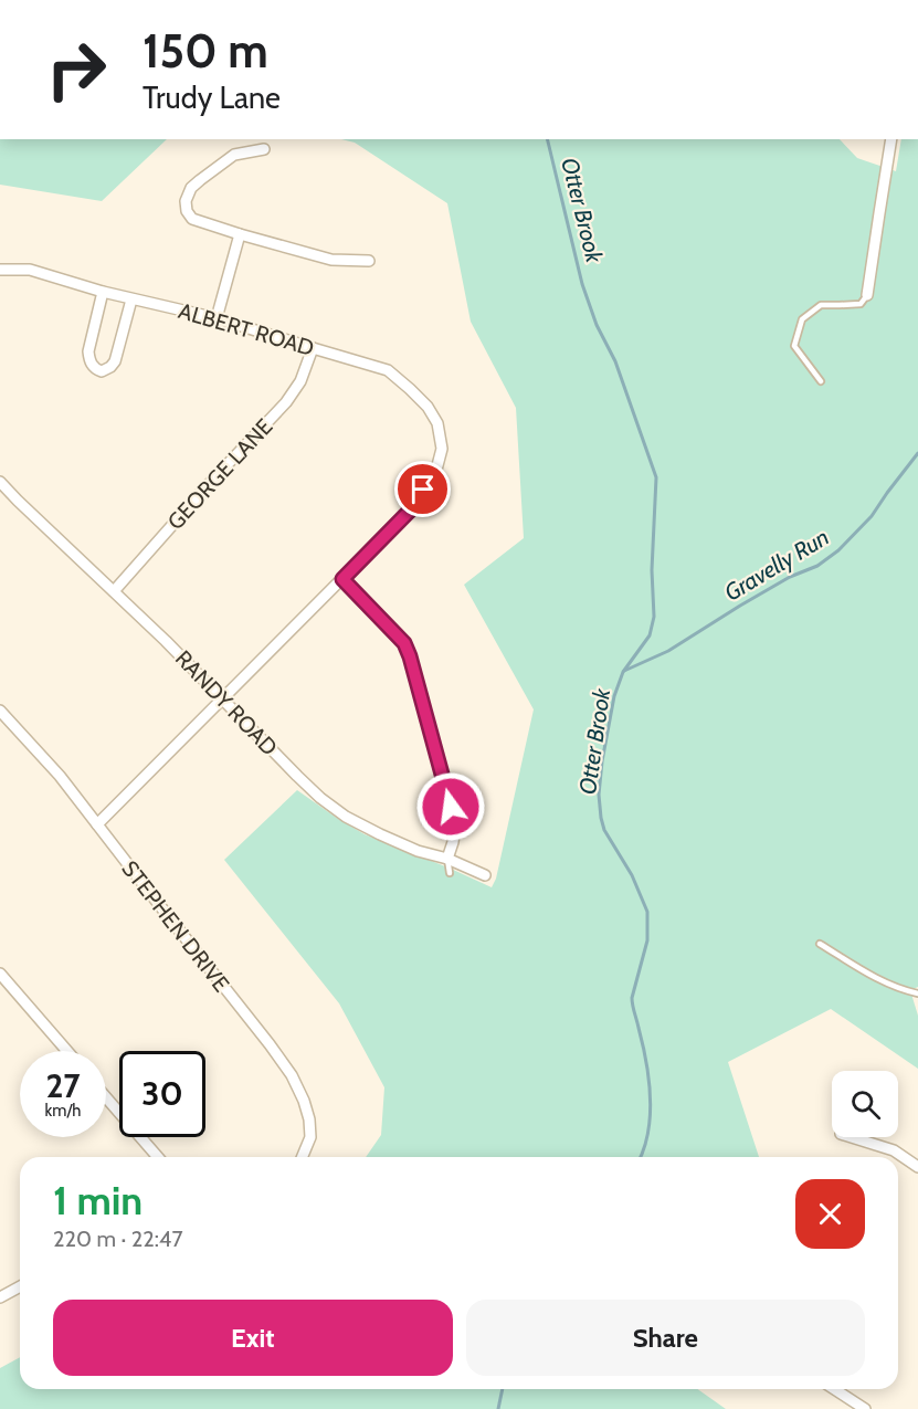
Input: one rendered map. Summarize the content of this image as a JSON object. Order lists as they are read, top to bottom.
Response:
{
  "streets": {
    "street": [
      "ALBERT ROAD",
      "GEORGE LANE",
      "RANDY ROAD",
      "STEPHEN DRIVE"
    ]
  },
  "crossings": [
    ["ALBERT ROAD", "GEORGE LANE"],
    ["GEORGE LANE", "RANDY ROAD"]
  ],
  "water": ["Otter Brook", "Gravelly Run"],
  "page": {
    "turn": ["150 m", "Trudy Lane"],
    "speed": "27 km/h",
    "limit": "30",
    "heading": ["1 min", "220 m · 22:47"],
    "buttons": ["Exit", "Share"]
  }
}
